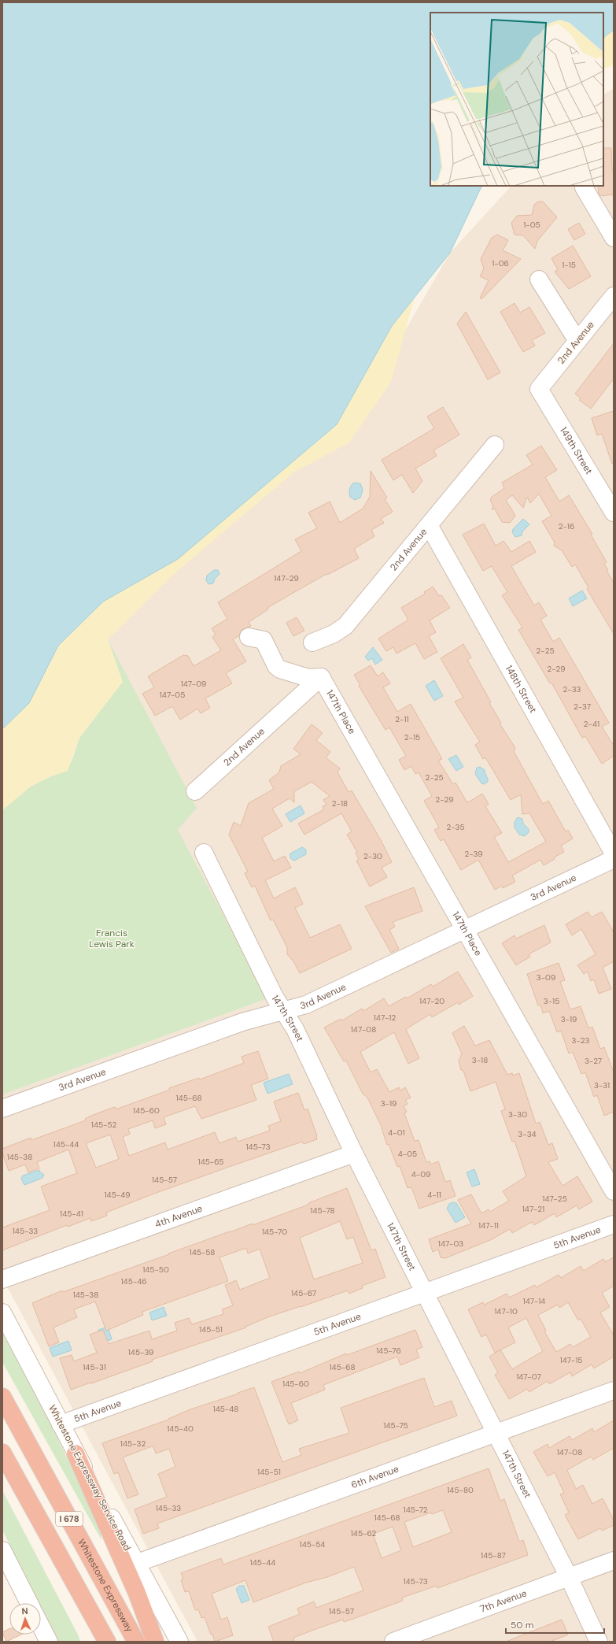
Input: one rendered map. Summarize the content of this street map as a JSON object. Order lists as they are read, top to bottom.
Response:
{
  "streets": {
    "highway": ["I 678", "Whitestone Expressway"],
    "street": [
      "2nd Avenue",
      "149th Street",
      "148th Street",
      "147th Place",
      "3rd Avenue",
      "147th Street",
      "4th Avenue",
      "5th Avenue",
      "6th Avenue",
      "Whitestone Expressway Service Road",
      "7th Avenue"
    ]
  },
  "crossings": [
    ["2nd Avenue", "149th Street"],
    ["2nd Avenue", "148th Street"],
    ["2nd Avenue", "147th Place"],
    ["147th Place", "3rd Avenue"],
    ["3rd Avenue", "147th Street"],
    ["147th Street", "4th Avenue"],
    ["147th Street", "5th Avenue"],
    ["147th Street", "6th Avenue"],
    ["147th Street", "7th Avenue"],
    ["5th Avenue", "Whitestone Expressway Service Road"],
    ["6th Avenue", "Whitestone Expressway Service Road"]
  ],
  "parks": ["Francis Lewis Park"],
  "house_numbers": [
    "1-05",
    "1-06",
    "1-15",
    "2-16",
    "147-29",
    "2-25",
    "2-29",
    "147-09",
    "2-33",
    "147-05",
    "2-37",
    "2-11",
    "2-41",
    "2-15",
    "2-25",
    "2-29",
    "2-18",
    "2-35",
    "2-39",
    "2-30",
    "3-09",
    "147-20",
    "3-15",
    "147-12",
    "3-19",
    "147-08",
    "3-23",
    "3-18",
    "3-27",
    "3-31",
    "145-68",
    "3-19",
    "145-60",
    "3-30",
    "145-52",
    "4-01",
    "3-34",
    "145-44",
    "145-73",
    "4-05",
    "145-38",
    "145-65",
    "4-09",
    "145-57",
    "145-49",
    "4-11",
    "147-25",
    "147-21",
    "145-78",
    "145-41",
    "147-11",
    "145-33",
    "145-70",
    "147-03",
    "145-58",
    "145-50",
    "145-46",
    "145-67",
    "145-38",
    "147-14",
    "147-10",
    "145-51",
    "145-76",
    "145-39",
    "147-15",
    "145-31",
    "145-68",
    "147-07",
    "145-60",
    "145-48",
    "145-75",
    "145-40",
    "145-32",
    "147-08",
    "145-51",
    "145-80",
    "145-33",
    "145-72",
    "145-68",
    "145-62",
    "145-54",
    "145-87",
    "145-44",
    "145-73",
    "145-57"
  ],
  "scale_bar": "50 m",
  "north": "top"
}
